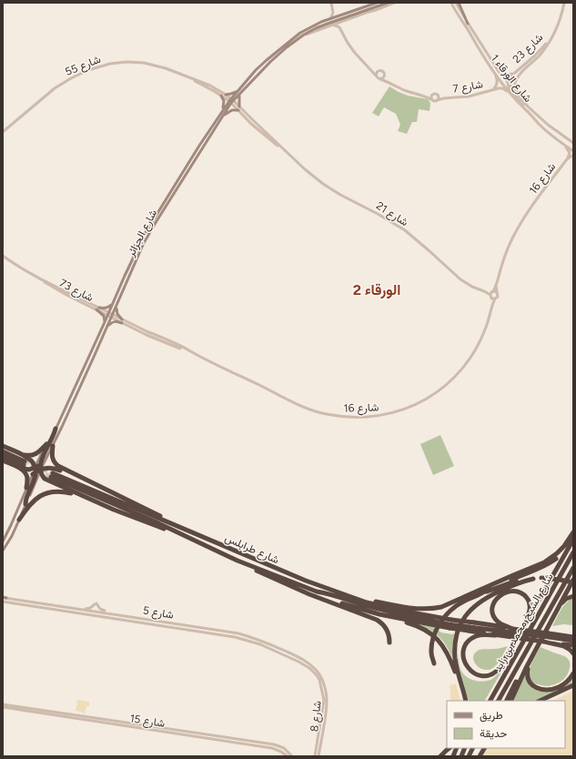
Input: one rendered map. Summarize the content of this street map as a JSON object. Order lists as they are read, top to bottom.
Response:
{
  "streets": {
    "highway": ["شارع طرابلس", "شارع الشيخ محمد بن زايد"],
    "main road": ["شارع الجزائر"],
    "street": [
      "شارع 23",
      "شارع 55",
      "شارع الورقاء 1",
      "شارع 7",
      "شارع 16",
      "شارع 21",
      "شارع 73",
      "شارع 5",
      "شارع 8",
      "شارع 15"
    ]
  },
  "crossings": [
    ["شارع 23", "شارع الورقاء 1"],
    ["شارع 55", "شارع 21"],
    ["شارع 55", "شارع الجزائر"],
    ["شارع الورقاء 1", "شارع 7"],
    ["شارع الورقاء 1", "شارع 16"],
    ["شارع 16", "شارع 21"],
    ["شارع 16", "شارع الجزائر"],
    ["شارع 16", "شارع 73"],
    ["شارع 21", "شارع الجزائر"],
    ["شارع الجزائر", "شارع 73"],
    ["شارع 5", "شارع 8"]
  ],
  "districts": ["الورقاء 2"],
  "legend": ["طريق", "حديقة"]
}
